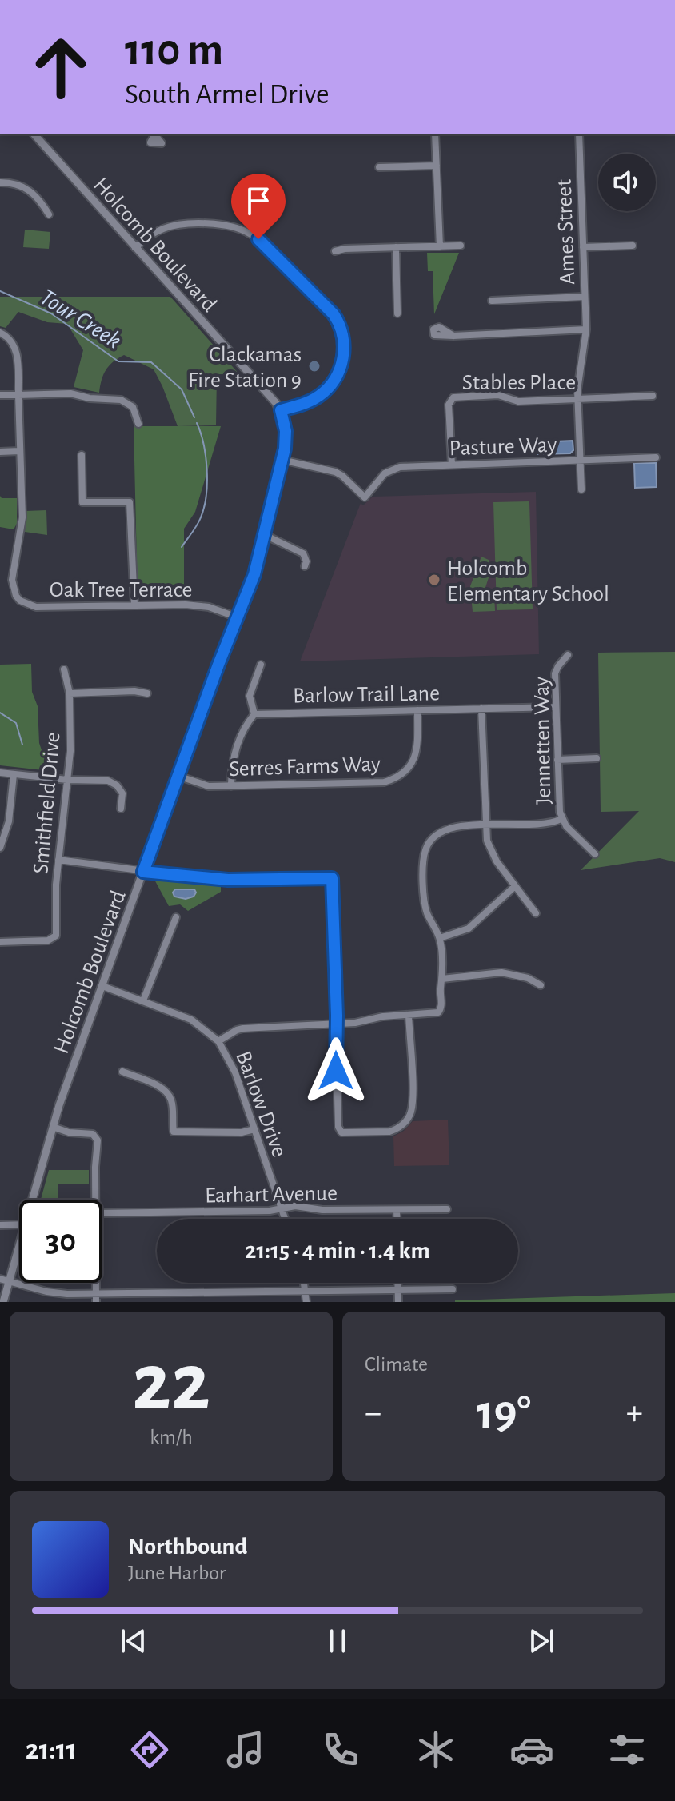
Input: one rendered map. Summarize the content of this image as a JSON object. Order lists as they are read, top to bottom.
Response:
{
  "streets": {
    "street": [
      "Ames Street",
      "Holcomb Boulevard",
      "Stables Place",
      "Pasture Way",
      "Oak Tree Terrace",
      "Barlow Trail Lane",
      "Jennetten Way",
      "Serres Farms Way",
      "Smithfield Drive",
      "Barlow Drive",
      "Earhart Avenue"
    ]
  },
  "crossings": [
    ["Ames Street", "Stables Place"],
    ["Ames Street", "Pasture Way"],
    ["Holcomb Boulevard", "Pasture Way"],
    ["Holcomb Boulevard", "Oak Tree Terrace"],
    ["Holcomb Boulevard", "Serres Farms Way"],
    ["Holcomb Boulevard", "Barlow Drive"],
    ["Stables Place", "Pasture Way"],
    ["Barlow Trail Lane", "Jennetten Way"],
    ["Barlow Trail Lane", "Serres Farms Way"],
    ["Barlow Drive", "Earhart Avenue"]
  ],
  "water": ["Tour Creek"],
  "places": ["Clackamas Fire Station 9", "Holcomb Elementary School"],
  "page": {
    "turn": ["110 m", "South Armel Drive"],
    "limit": "30",
    "trip": "21:15 · 4 min · 1.4 km",
    "tile": [
      ["22", "km/h"],
      "Climate"
    ],
    "heat": ["−", "19°", "+"],
    "song": ["Northbound", "June Harbor"],
    "tabs": "21:11"
  }
}
